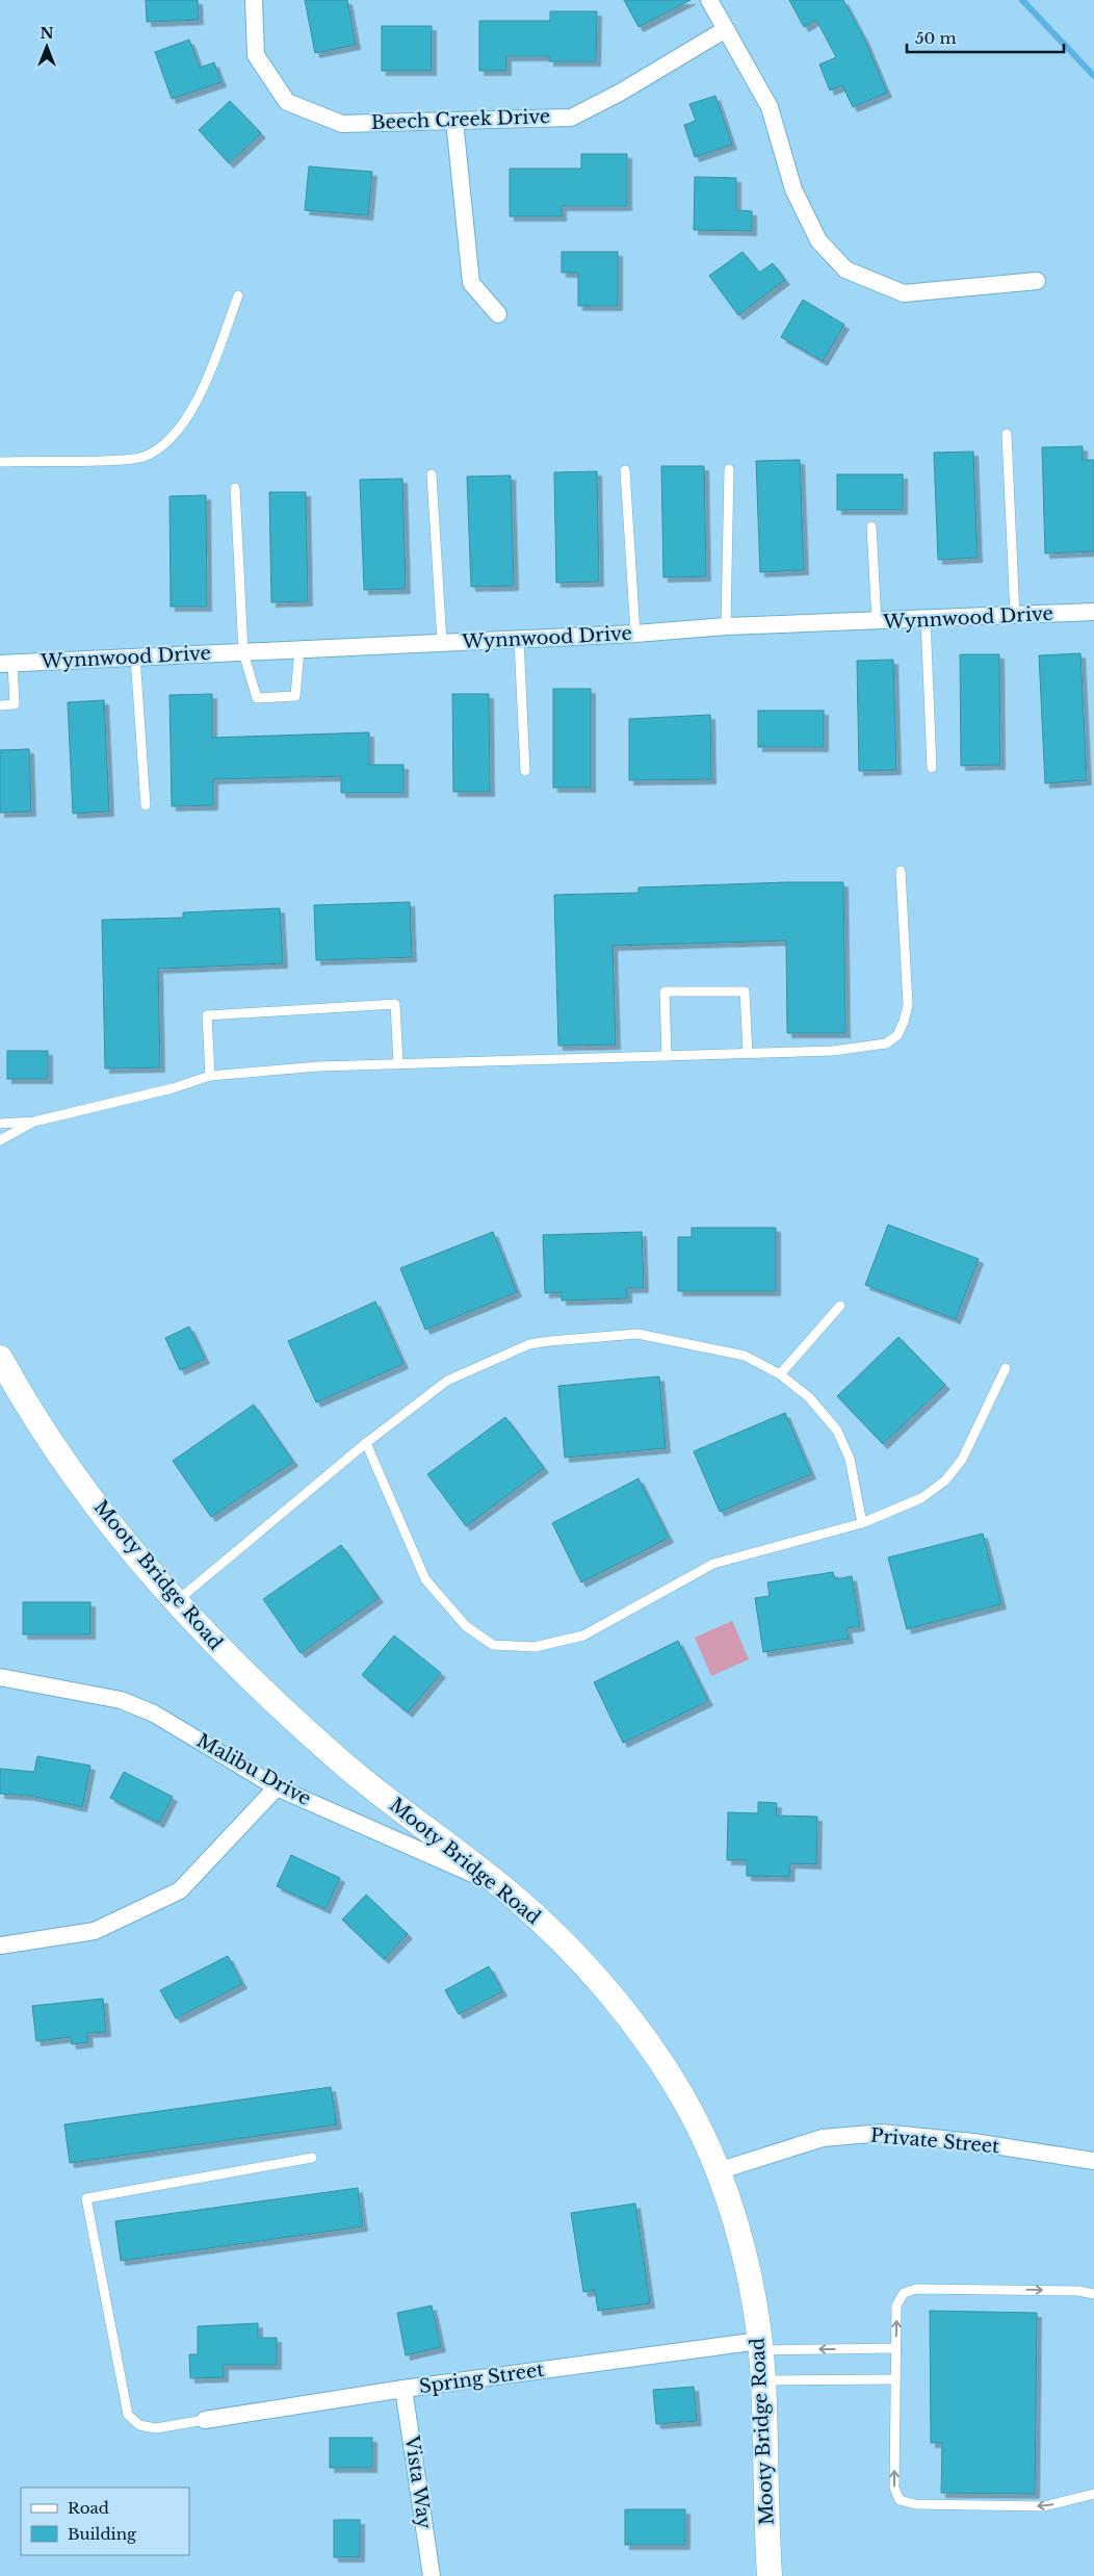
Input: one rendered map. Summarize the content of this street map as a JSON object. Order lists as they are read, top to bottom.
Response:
{
  "streets": {
    "main road": ["Mooty Bridge Road"],
    "street": [
      "Beech Creek Drive",
      "Wynnwood Drive",
      "Malibu Drive",
      "Private Street",
      "Spring Street",
      "Vista Way"
    ]
  },
  "crossings": [
    ["Mooty Bridge Road", "Malibu Drive"],
    ["Mooty Bridge Road", "Private Street"],
    ["Mooty Bridge Road", "Spring Street"],
    ["Spring Street", "Vista Way"]
  ],
  "legend": ["Road", "Building"],
  "scale_bar": "50 m",
  "north": "top"
}
